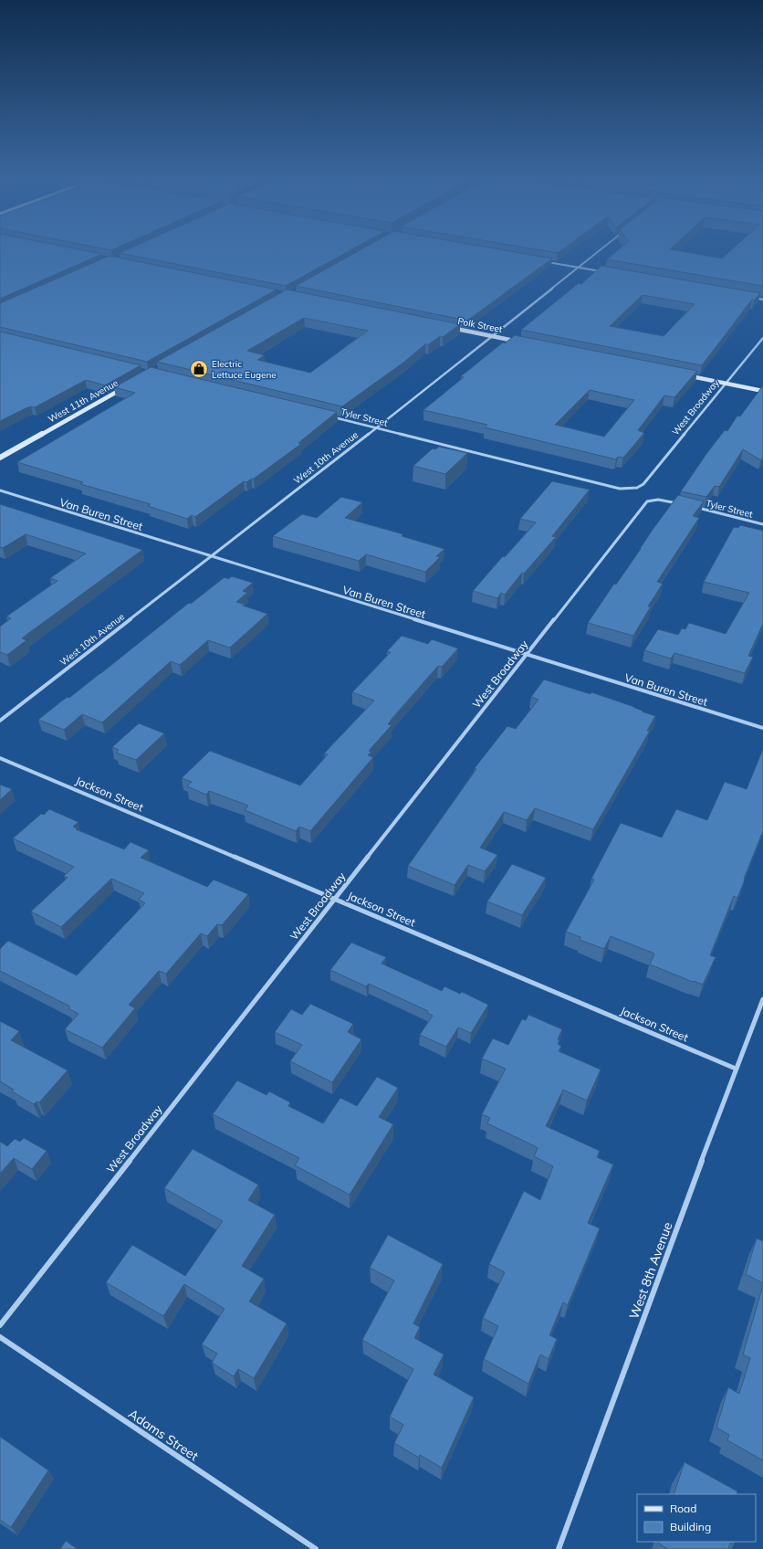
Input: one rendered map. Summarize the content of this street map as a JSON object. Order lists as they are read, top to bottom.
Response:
{
  "streets": {
    "main road": ["Polk Street", "West 11th Avenue"],
    "street": [
      "West Broadway",
      "Tyler Street",
      "West 10th Avenue",
      "Van Buren Street",
      "Jackson Street",
      "West 8th Avenue",
      "Adams Street"
    ]
  },
  "crossings": [
    ["Polk Street", "West 10th Avenue"],
    ["West Broadway", "Tyler Street"],
    ["West Broadway", "Van Buren Street"],
    ["West Broadway", "Jackson Street"],
    ["Tyler Street", "West 10th Avenue"],
    ["West 10th Avenue", "Van Buren Street"],
    ["Jackson Street", "West 8th Avenue"]
  ],
  "places": {
    "shop": ["Electric Lettuce Eugene"]
  },
  "legend": ["Road", "Building"]
}
